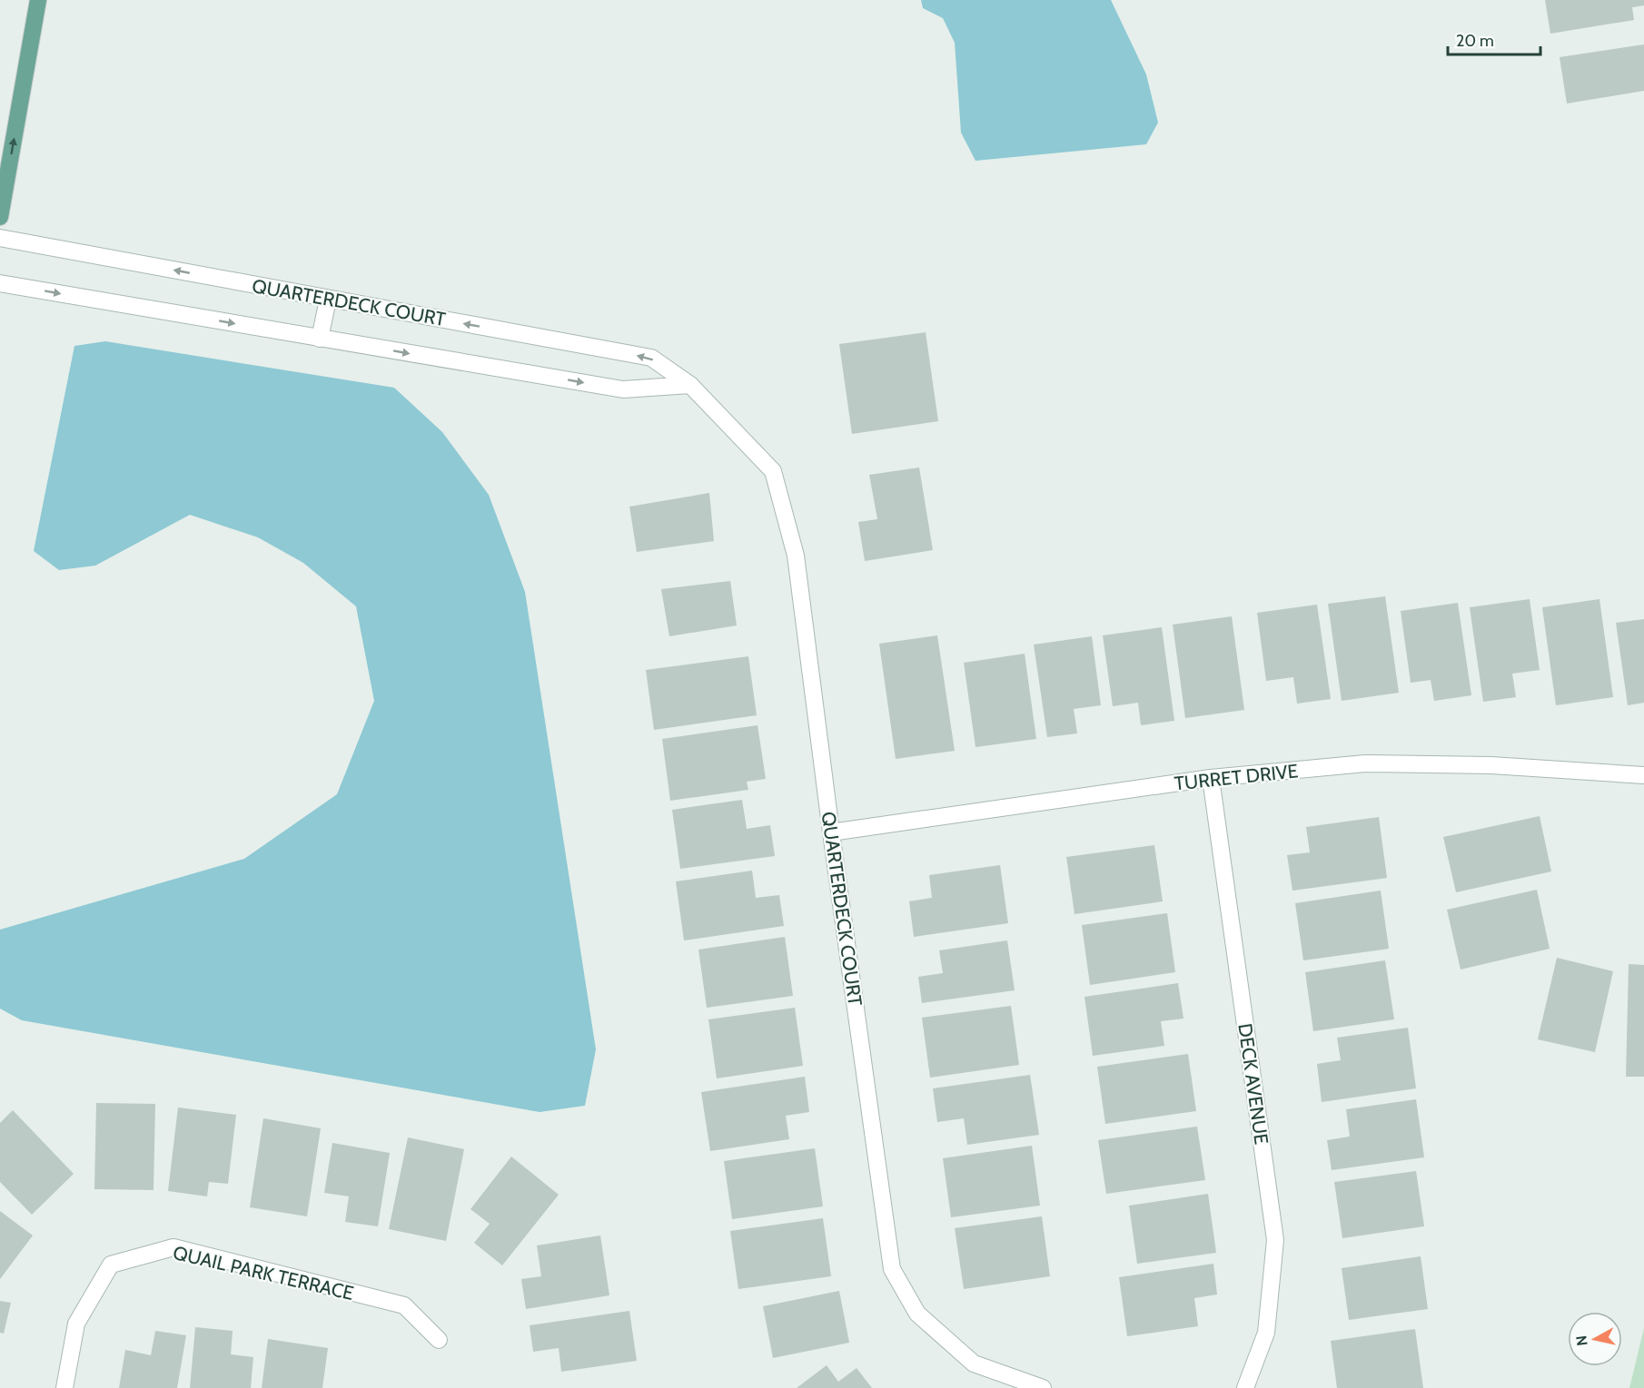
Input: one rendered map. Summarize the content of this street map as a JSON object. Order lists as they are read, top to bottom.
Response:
{
  "streets": {
    "street": [
      "QUARTERDECK COURT",
      "TURRET DRIVE",
      "DECK AVENUE",
      "QUAIL PARK TERRACE"
    ]
  },
  "crossings": [
    ["QUARTERDECK COURT", "TURRET DRIVE"],
    ["TURRET DRIVE", "DECK AVENUE"]
  ],
  "scale_bar": "20 m",
  "north": "left"
}
